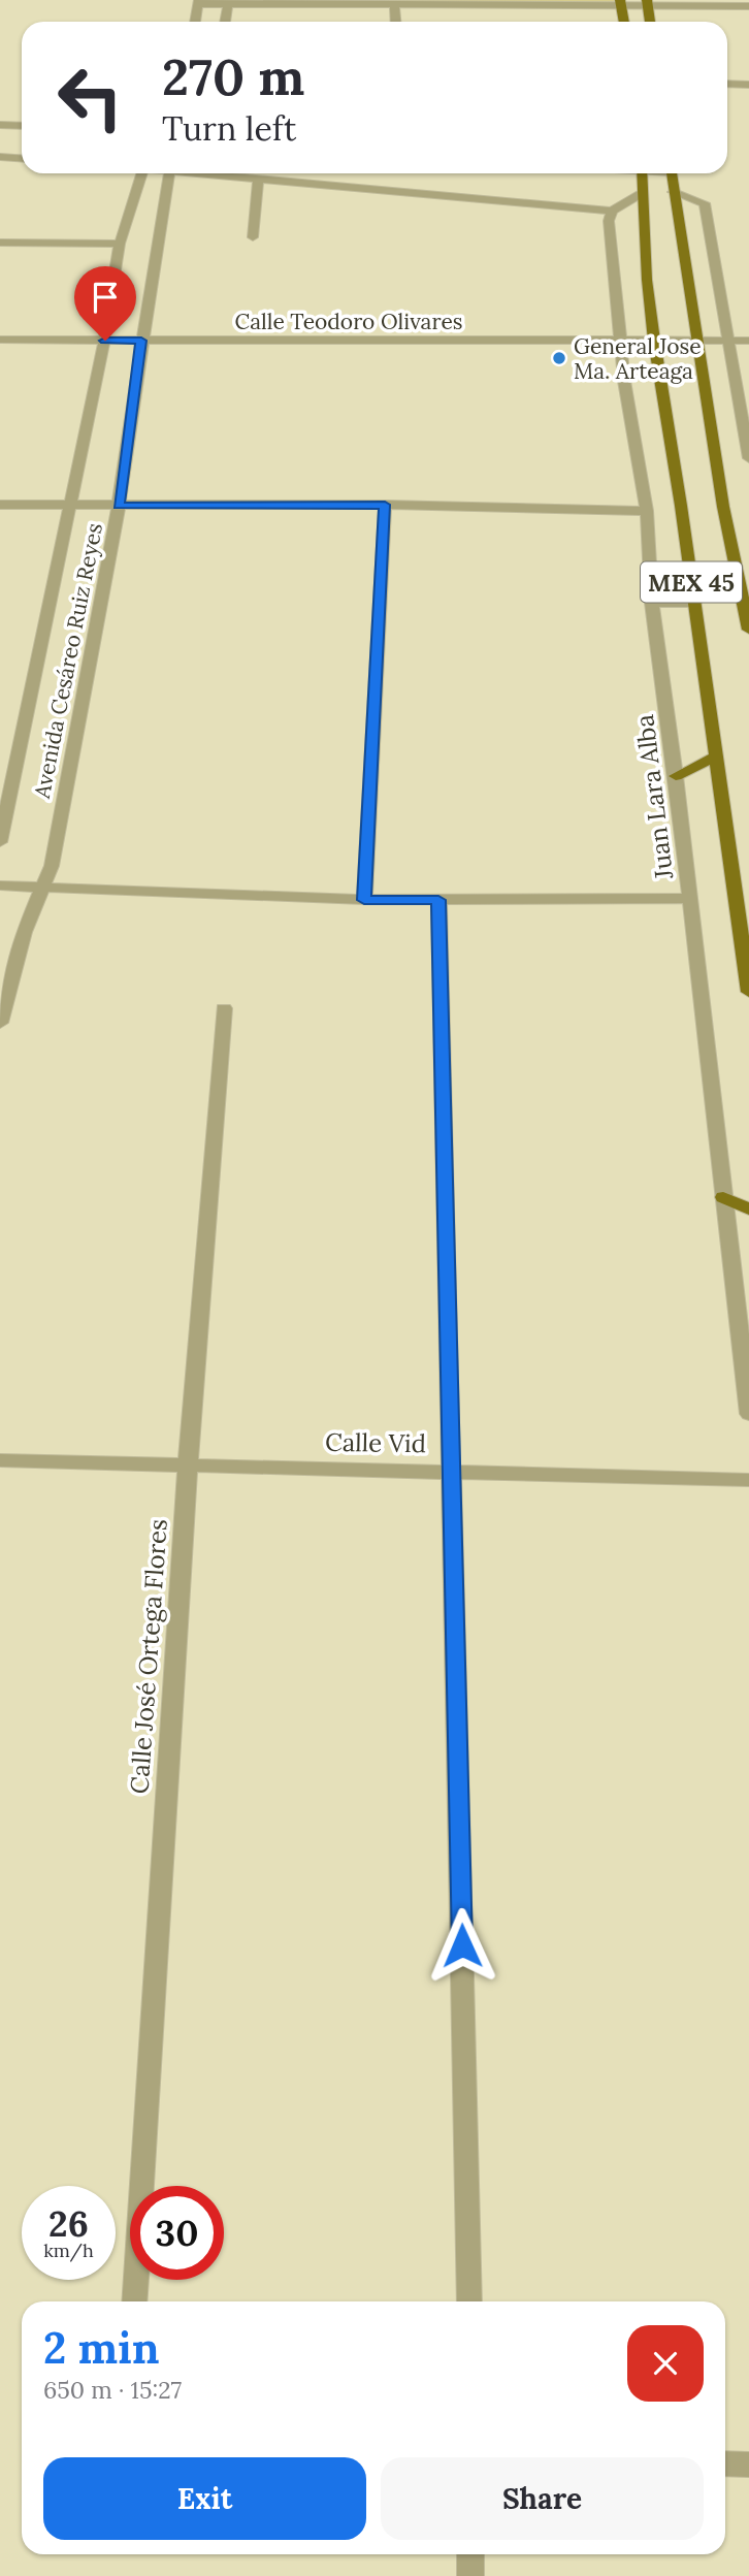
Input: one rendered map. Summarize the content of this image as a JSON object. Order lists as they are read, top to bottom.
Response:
{
  "streets": {
    "main road": ["MEX 45"],
    "street": [
      "Calle Teodoro Olivares",
      "Avenida Cesáreo Ruiz Reyes",
      "Juan Lara Alba",
      "Calle Vid",
      "Calle José Ortega Flores"
    ]
  },
  "crossings": [
    ["Calle Teodoro Olivares", "MEX 45"],
    ["Calle Teodoro Olivares", "Avenida Cesáreo Ruiz Reyes"],
    ["Calle Teodoro Olivares", "Juan Lara Alba"],
    ["Calle Vid", "Calle José Ortega Flores"]
  ],
  "places": ["General Jose Ma. Arteaga"],
  "page": {
    "turn": ["270 m", "Turn left"],
    "speed": "26 km/h",
    "limit": "30",
    "heading": ["2 min", "650 m · 15:27"],
    "buttons": ["Exit", "Share"]
  }
}
